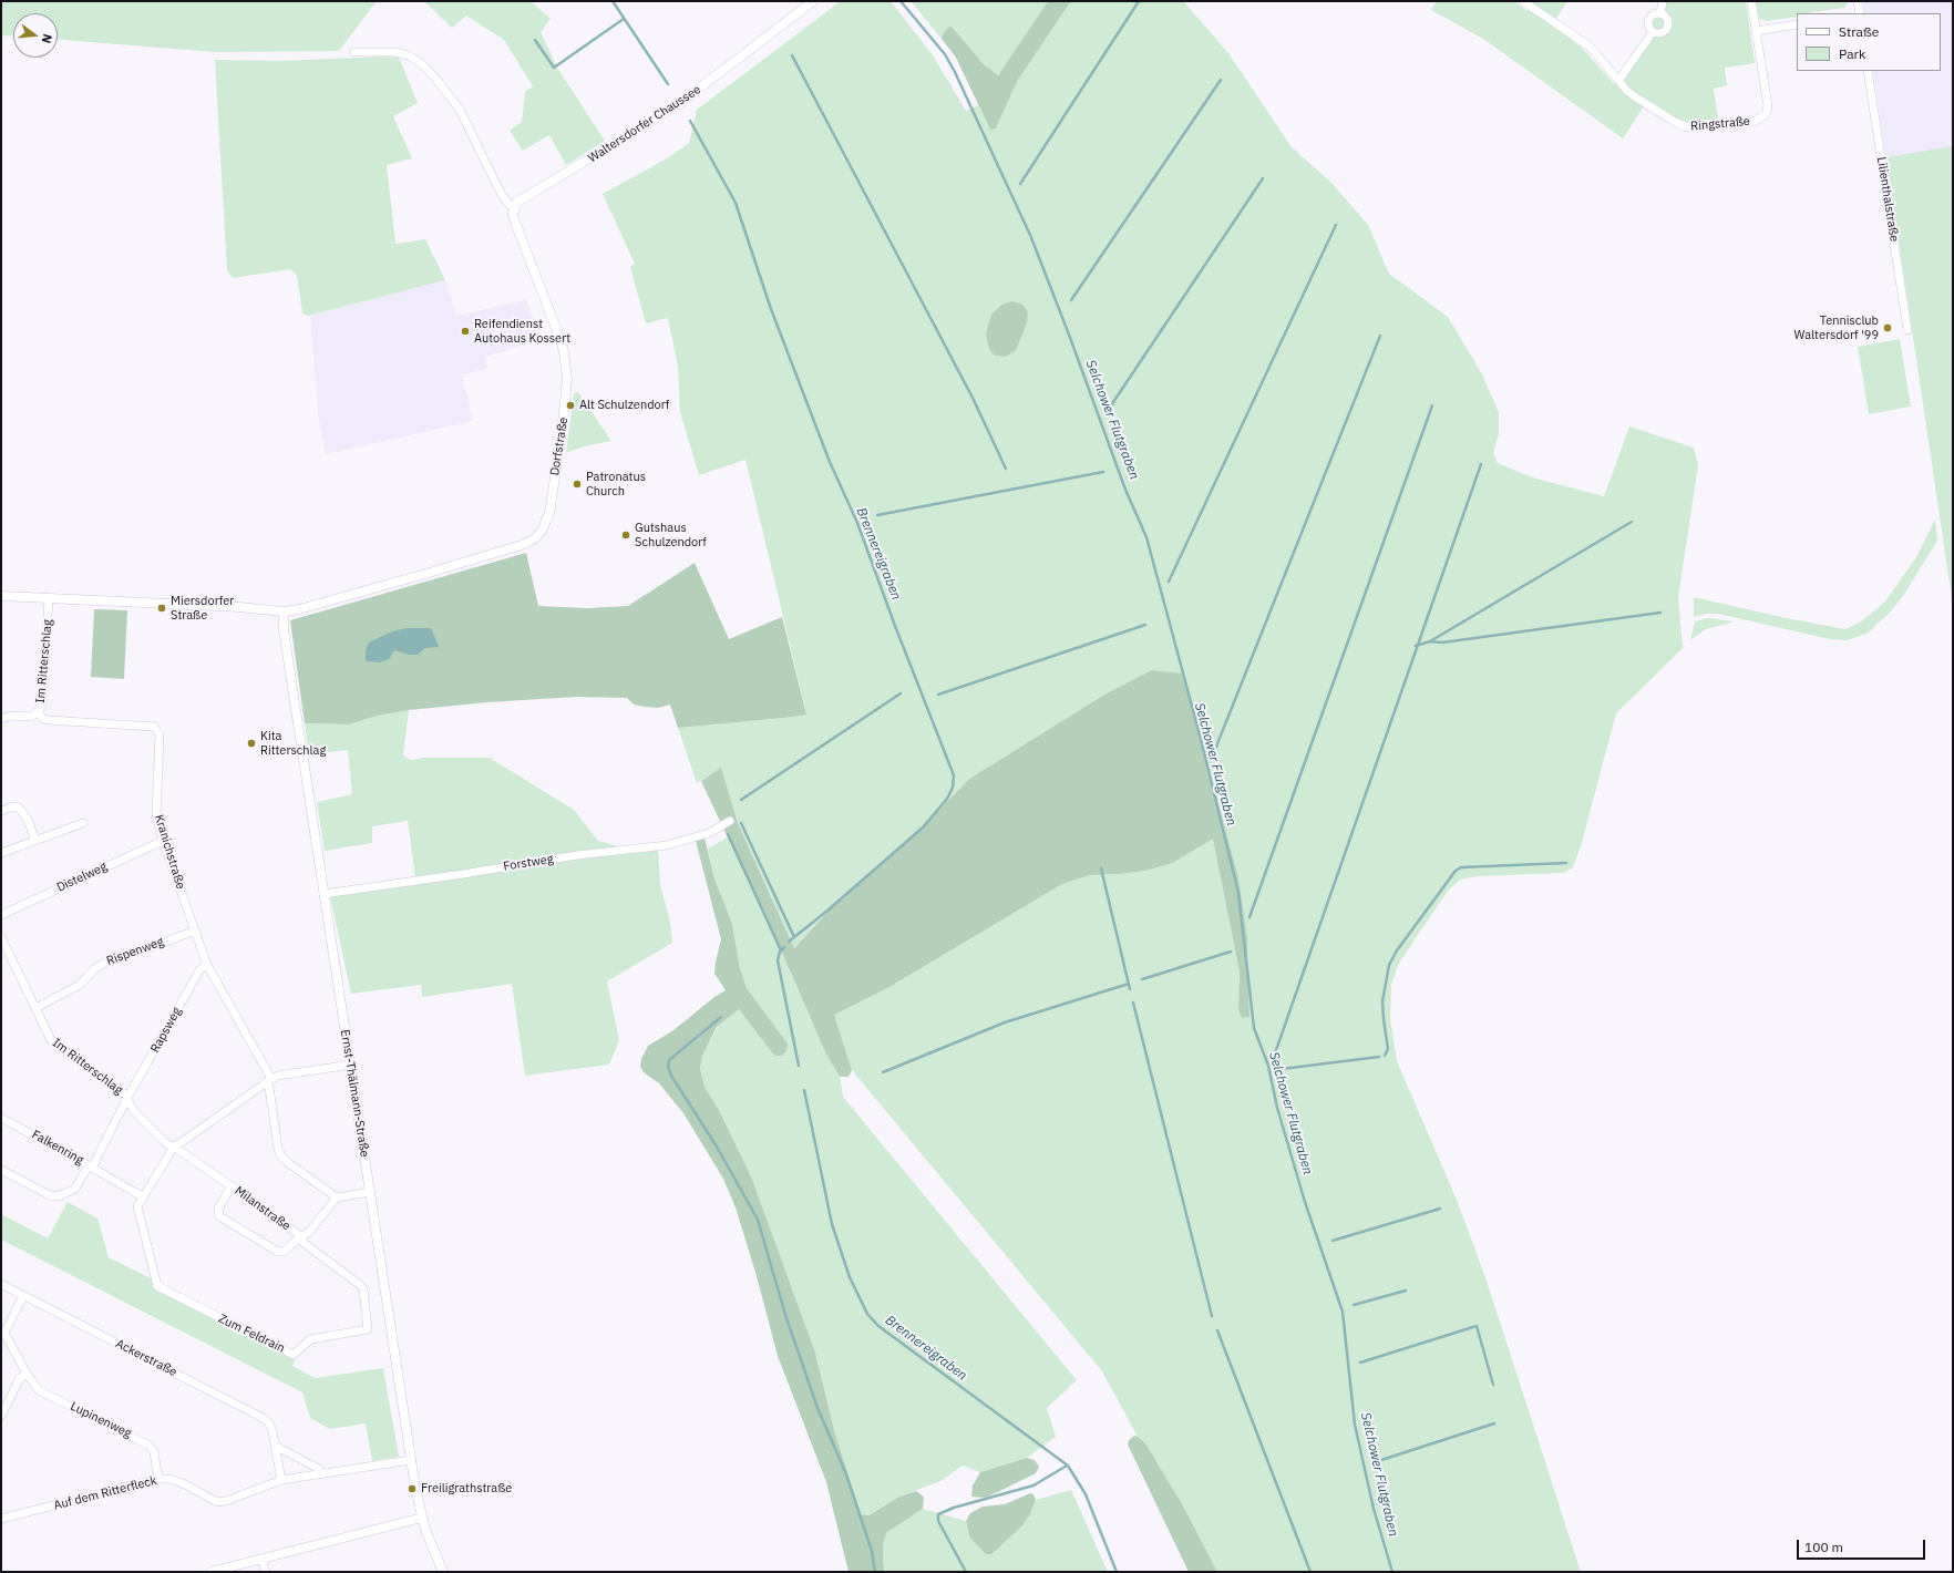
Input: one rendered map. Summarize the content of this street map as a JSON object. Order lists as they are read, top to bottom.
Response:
{
  "streets": {
    "street": [
      "Waltersdorfer Chaussee",
      "Ringstraße",
      "Lilienthalstraße",
      "Dorfstraße",
      "Im Ritterschlag",
      "Kranichstraße",
      "Forstweg",
      "Distelweg",
      "Rispenweg",
      "Rapsweg",
      "Ernst-Thälmann-Straße",
      "Falkenring",
      "Milanstraße",
      "Zum Feldrain",
      "Ackerstraße",
      "Lupinenweg",
      "Auf dem Ritterfleck"
    ]
  },
  "crossings": [
    ["Waltersdorfer Chaussee", "Dorfstraße"],
    ["Dorfstraße", "Ernst-Thälmann-Straße"],
    ["Im Ritterschlag", "Kranichstraße"],
    ["Im Ritterschlag", "Rispenweg"],
    ["Im Ritterschlag", "Rapsweg"],
    ["Im Ritterschlag", "Falkenring"],
    ["Im Ritterschlag", "Milanstraße"],
    ["Kranichstraße", "Distelweg"],
    ["Kranichstraße", "Rispenweg"],
    ["Kranichstraße", "Rapsweg"],
    ["Kranichstraße", "Milanstraße"],
    ["Forstweg", "Ernst-Thälmann-Straße"],
    ["Rapsweg", "Falkenring"],
    ["Ernst-Thälmann-Straße", "Auf dem Ritterfleck"],
    ["Milanstraße", "Zum Feldrain"],
    ["Ackerstraße", "Auf dem Ritterfleck"],
    ["Lupinenweg", "Auf dem Ritterfleck"]
  ],
  "water": ["Selchower Flutgraben", "Brennereigraben"],
  "places": [
    "Tennisclub Waltersdorf '99",
    "Reifendienst Autohaus Kossert",
    "Alt Schulzendorf",
    "Patronatus Church",
    "Gutshaus Schulzendorf",
    "Miersdorfer Straße",
    "Kita Ritterschlag",
    "Freiligrathstraße"
  ],
  "legend": ["Straße", "Park"],
  "scale_bar": "100 m",
  "north": "right"
}
